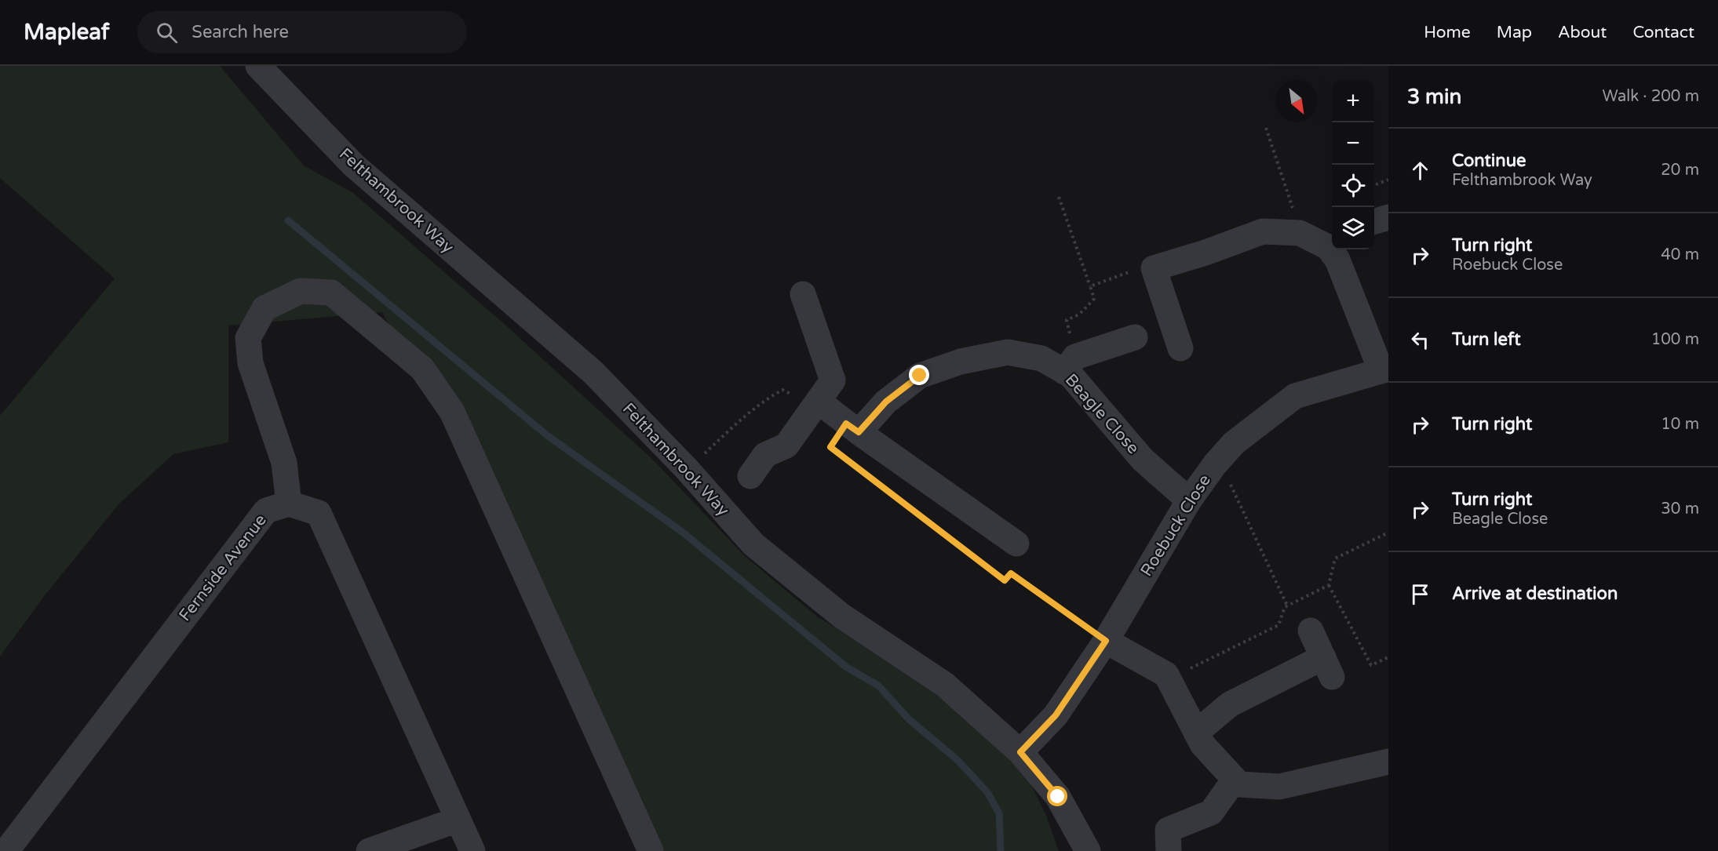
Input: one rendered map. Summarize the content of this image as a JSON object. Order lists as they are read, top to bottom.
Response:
{
  "streets": {
    "street": [
      "Felthambrook Way",
      "Beagle Close",
      "Roebuck Close",
      "Fernside Avenue"
    ]
  },
  "crossings": [
    ["Felthambrook Way", "Roebuck Close"],
    ["Beagle Close", "Roebuck Close"]
  ],
  "north": "bottom right",
  "page": {
    "header": "Mapleaf",
    "search": "Search here",
    "nav": [
      "Home",
      "Map",
      "About",
      "Contact"
    ],
    "heading": ["3 min", "Walk · 200 m"],
    "map_buttons": ["+", "−"],
    "list": [
      ["Continue", "Felthambrook Way", "20 m"],
      ["Turn right", "Roebuck Close", "40 m"],
      ["Turn left", "100 m"],
      ["Turn right", "10 m"],
      ["Turn right", "Beagle Close", "30 m"],
      "Arrive at destination"
    ]
  }
}
